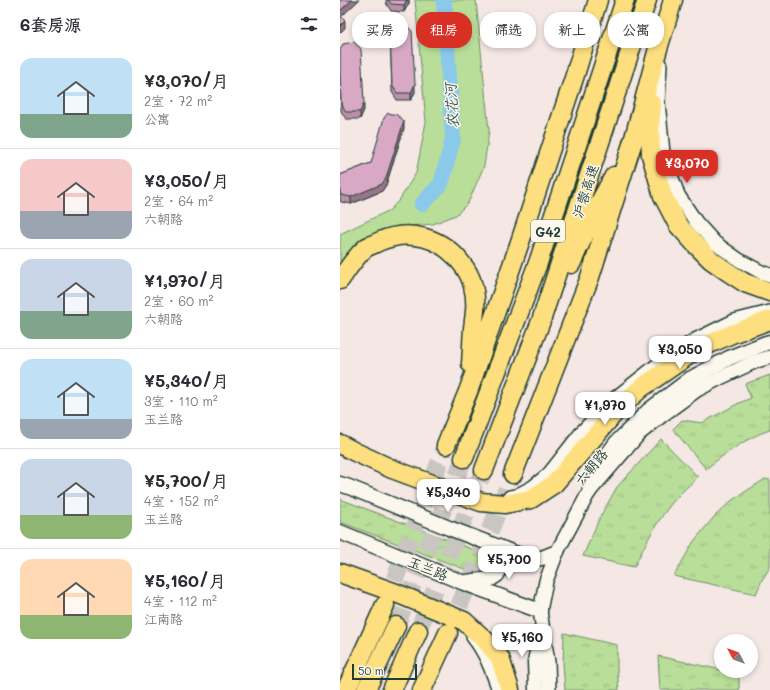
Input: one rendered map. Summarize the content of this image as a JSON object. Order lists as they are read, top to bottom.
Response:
{
  "streets": {
    "highway": ["沪蓉高速", "G42"],
    "main road": ["玉兰路"],
    "street": ["六朝路"]
  },
  "crossings": [
    ["六朝路", "玉兰路"]
  ],
  "water": ["农花河"],
  "scale_bar": "50 m",
  "north": "top left",
  "page": {
    "heading": "6套房源",
    "chip": [
      "买房",
      "租房",
      "筛选",
      "新上",
      "公寓"
    ],
    "list": [
      {
        "name": "¥3,070/月",
        "note": "2室 · 72 m² · 公寓"
      },
      {
        "name": "¥3,050/月",
        "note": "2室 · 64 m² · 六朝路"
      },
      {
        "name": "¥1,970/月",
        "note": "2室 · 60 m² · 六朝路"
      },
      {
        "name": "¥5,340/月",
        "note": "3室 · 110 m² · 玉兰路"
      },
      {
        "name": "¥5,700/月",
        "note": "4室 · 152 m² · 玉兰路"
      },
      {
        "name": "¥5,160/月",
        "note": "4室 · 112 m² · 江南路"
      }
    ],
    "price": [
      "¥3,070",
      "¥3,050",
      "¥1,970",
      "¥5,340",
      "¥5,700",
      "¥5,160"
    ],
    "scale": "50 m"
  }
}
